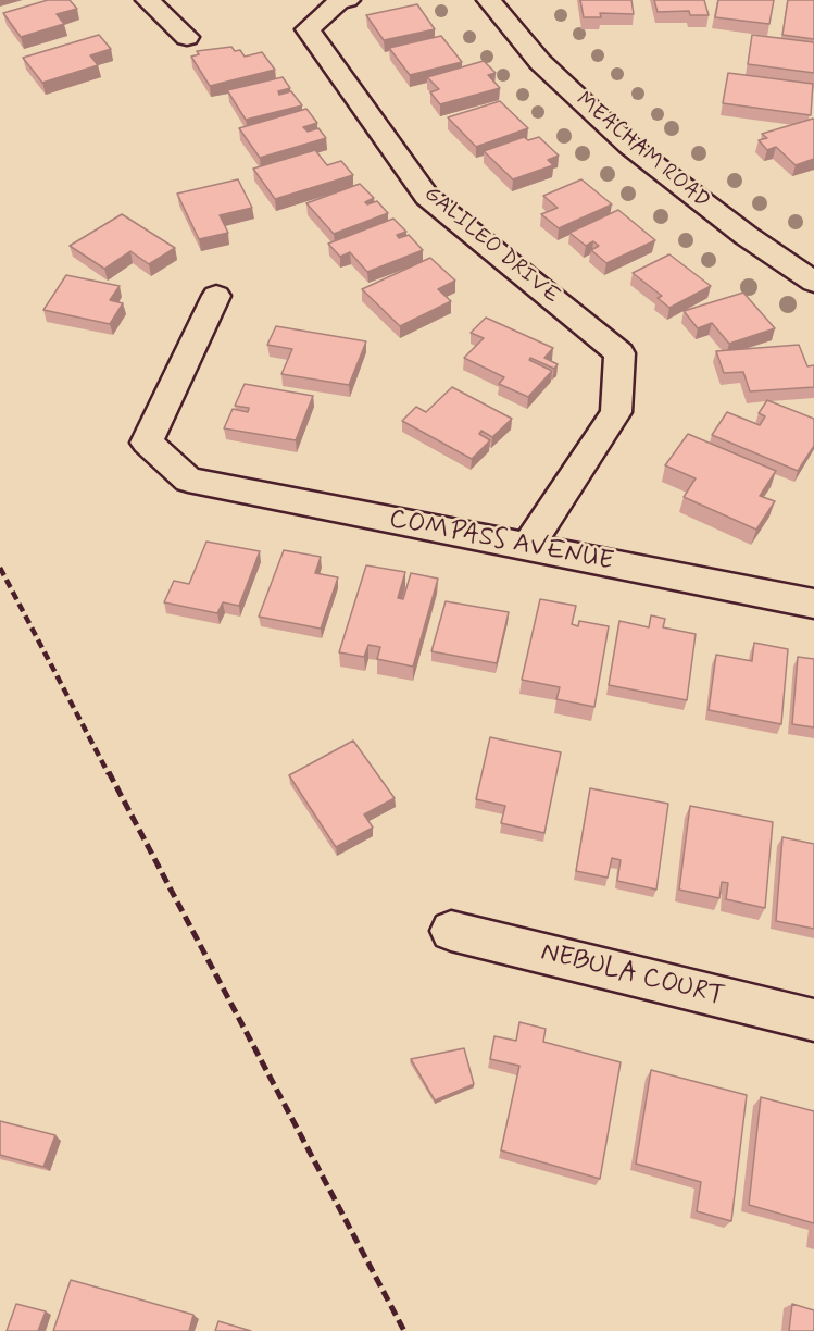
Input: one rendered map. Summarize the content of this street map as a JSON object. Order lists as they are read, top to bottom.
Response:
{
  "streets": {
    "street": [
      "MEACHAM ROAD",
      "GALILEO DRIVE",
      "COMPASS AVENUE",
      "NEBULA COURT"
    ]
  },
  "crossings": [
    ["GALILEO DRIVE", "COMPASS AVENUE"]
  ]
}
